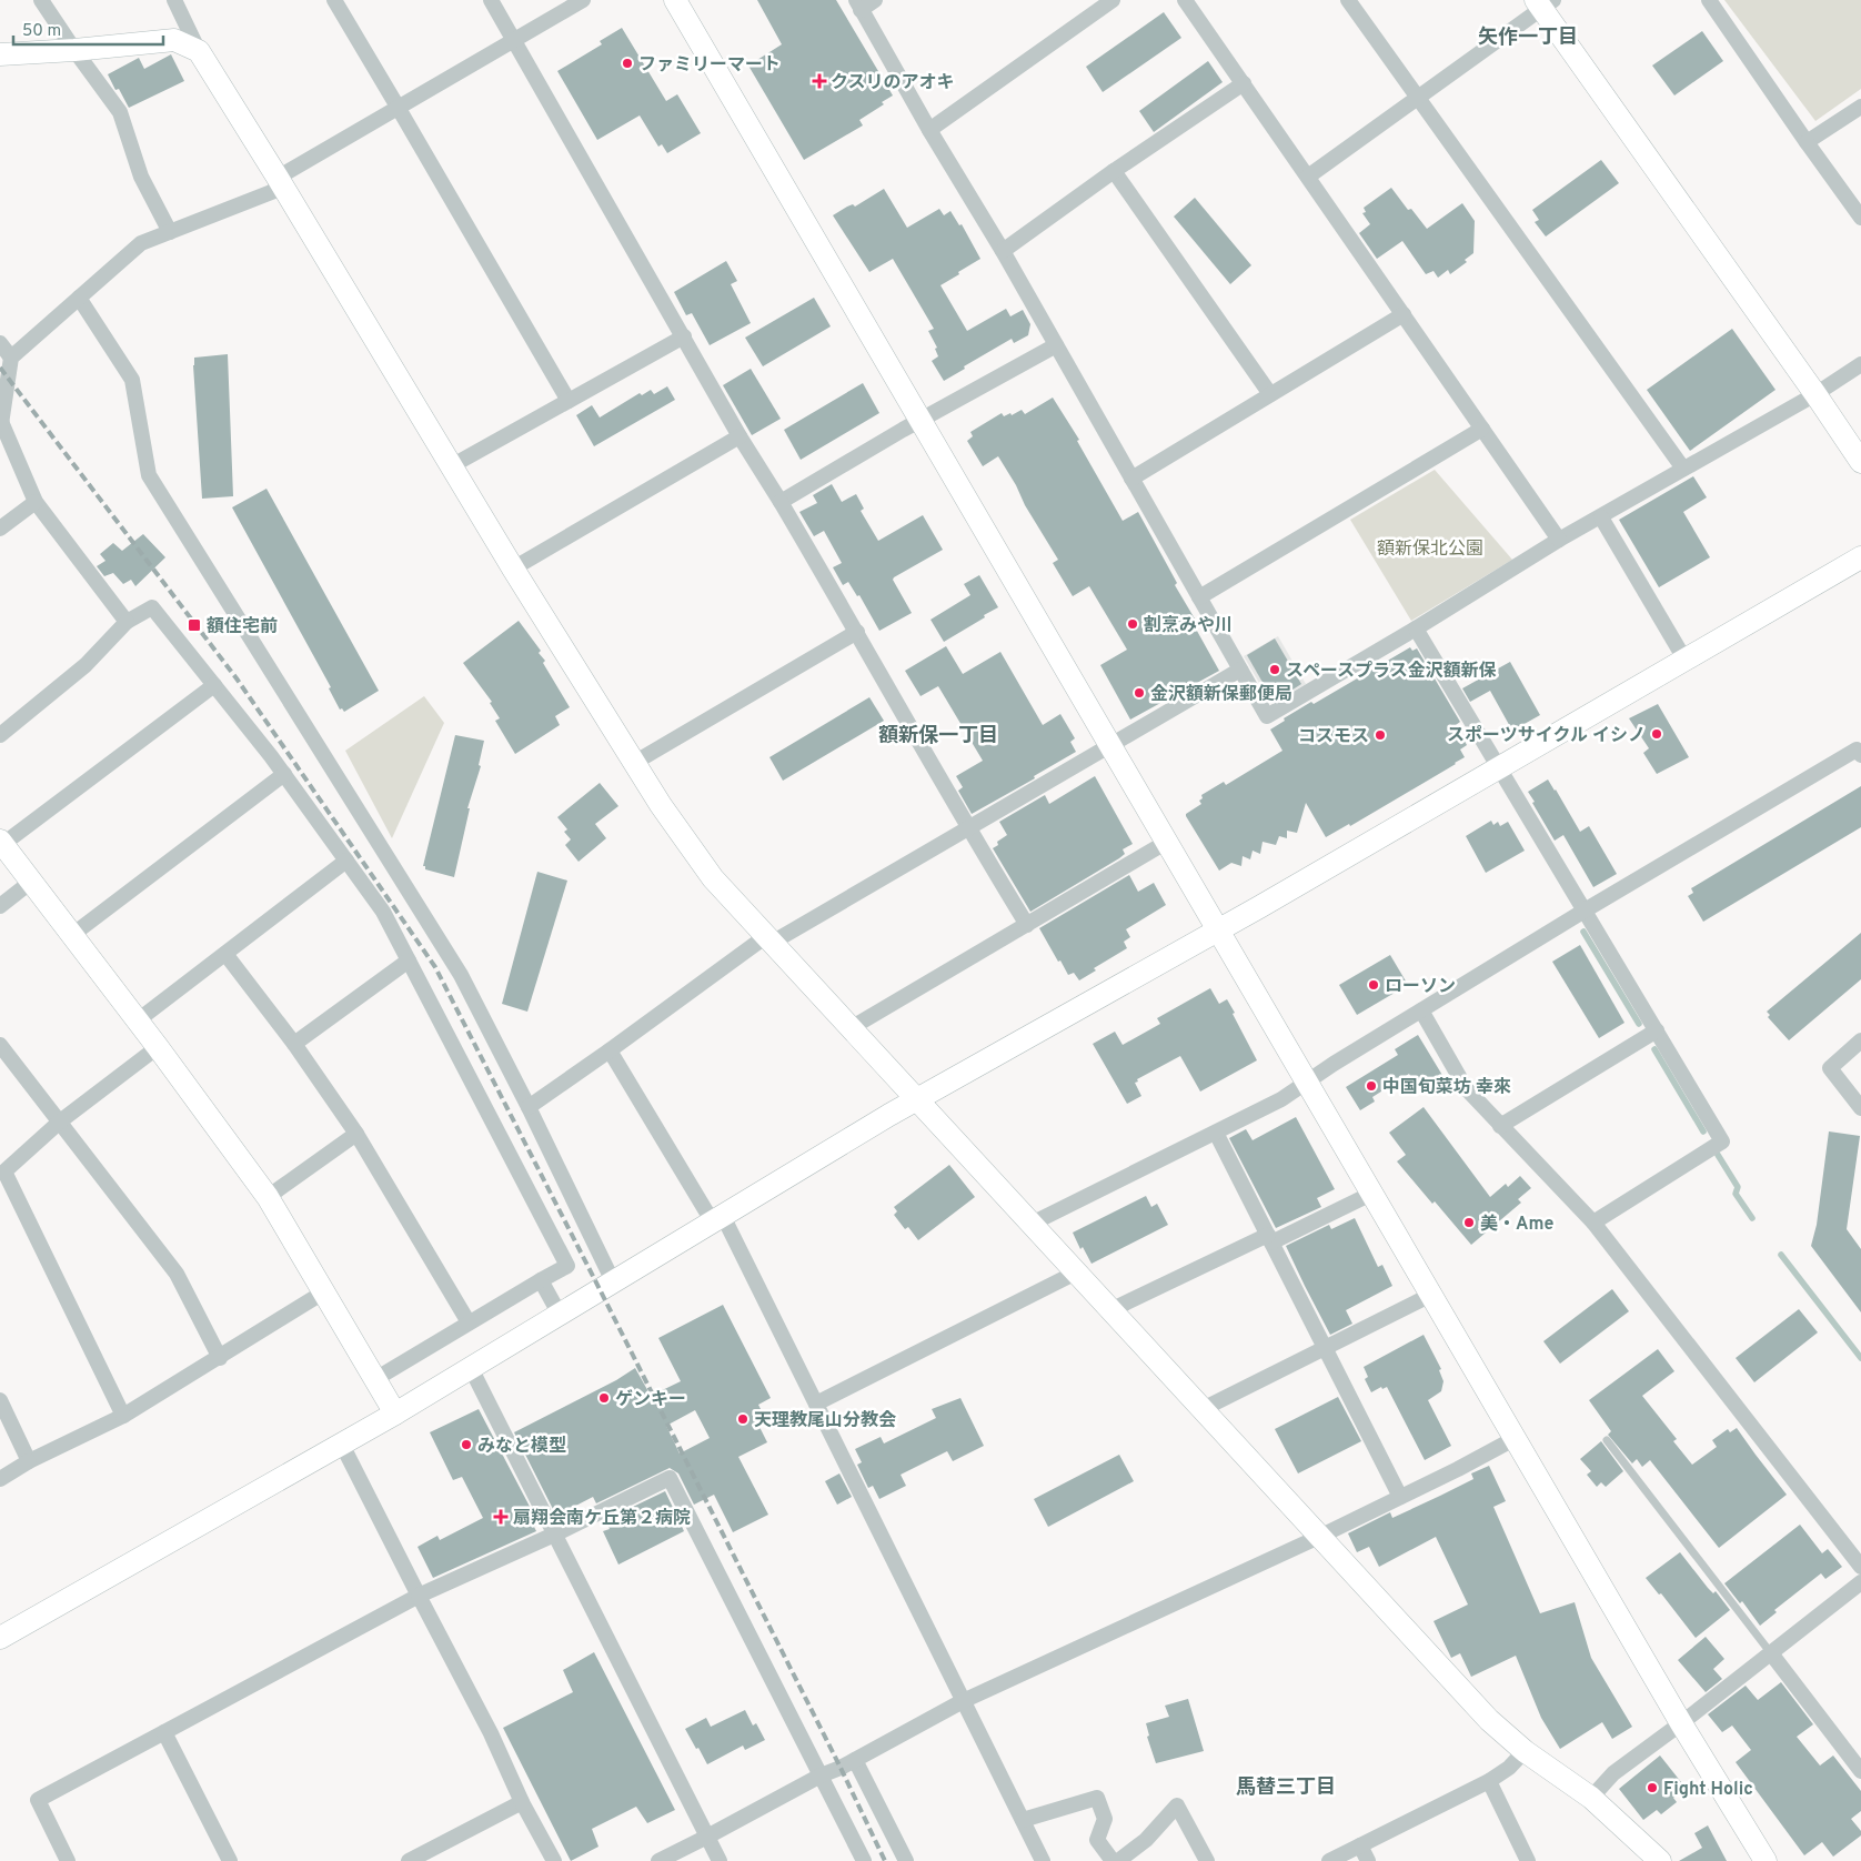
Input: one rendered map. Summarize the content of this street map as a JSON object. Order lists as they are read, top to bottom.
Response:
{
  "districts": ["矢作一丁目", "額新保一丁目", "馬替三丁目"],
  "parks": ["額新保北公園"],
  "places": {
    "other": [
      "ファミリーマート",
      "割烹みや川",
      "スペースプラス金沢額新保",
      "金沢額新保郵便局",
      "スポーツサイクル イシノ",
      "コスモス",
      "ローソン",
      "中国旬菜坊 幸來",
      "美・Ame",
      "ゲンキー",
      "天理教尾山分教会",
      "みなと模型",
      "Fight Holic"
    ],
    "health": ["クスリのアオキ", "扇翔会南ケ丘第２病院"],
    "transit": ["額住宅前"]
  },
  "scale_bar": "50 m"
}
